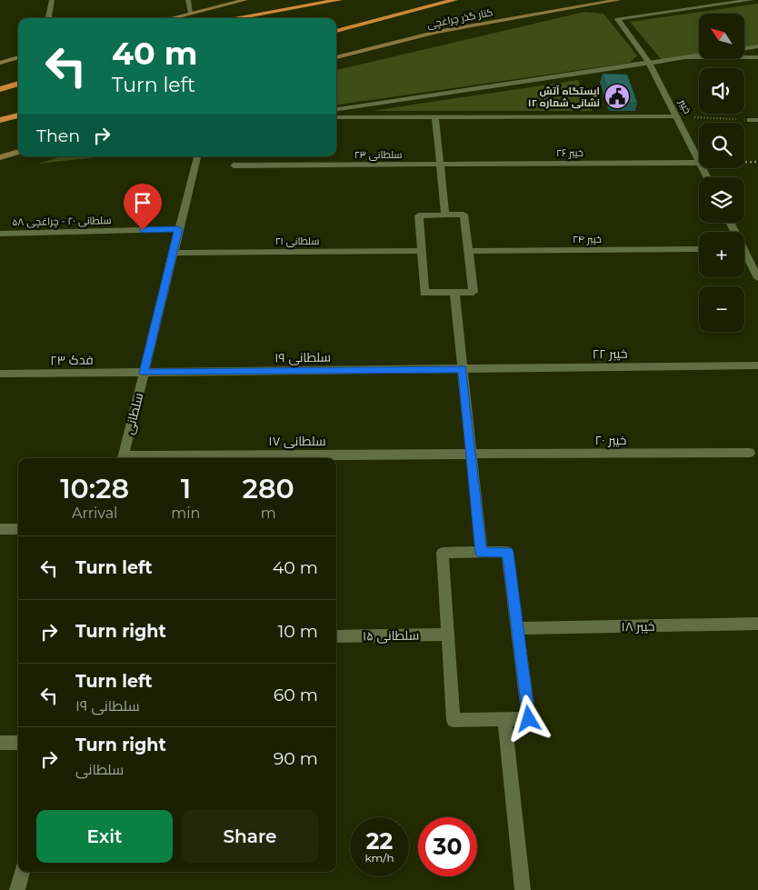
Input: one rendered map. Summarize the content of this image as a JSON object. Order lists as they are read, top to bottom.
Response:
{
  "streets": {
    "main road": ["کنار گذر چراغچی"],
    "street": [
      "خیبر",
      "خیبر ۲۶",
      "سلطانی ۲۳",
      "سلطانی ۲۰ - چراغچی ۵۸",
      "خیبر ۲۴",
      "سلطانی ۲۱",
      "خیبر ۲۲",
      "سلطانی ۱۹",
      "فدک ۲۳",
      "سلطانی",
      "خیبر ۲۰",
      "سلطانی ۱۷",
      "خیبر ۱۸",
      "سلطانی ۱۵"
    ]
  },
  "crossings": [
    ["خیبر ۲۶", "سلطانی ۲۳"],
    ["سلطانی ۲۰ - چراغچی ۵۸", "سلطانی"],
    ["سلطانی ۲۱", "سلطانی"],
    ["خیبر ۲۲", "سلطانی ۱۹"],
    ["سلطانی ۱۹", "فدک ۲۳"],
    ["سلطانی ۱۹", "سلطانی"],
    ["فدک ۲۳", "سلطانی"],
    ["سلطانی", "سلطانی ۱۷"],
    ["خیبر ۲۰", "سلطانی ۱۷"]
  ],
  "places": {
    "public building": ["ایستگاه آتش نشانی شماره ۱۲"]
  },
  "north": "top left",
  "page": {
    "map_buttons": ["+", "−"],
    "turn": ["40 m", "Turn left"],
    "then": "Then",
    "eta": [
      "10:28",
      "Arrival",
      "1",
      "min",
      "280",
      "m"
    ],
    "list": [
      {
        "name": "Turn left",
        "value": "40 m"
      },
      {
        "name": "Turn right",
        "value": "10 m"
      },
      {
        "name": "Turn left",
        "note": "سلطانی ۱۹",
        "value": "60 m"
      },
      {
        "name": "Turn right",
        "note": "سلطانی",
        "value": "90 m"
      }
    ],
    "buttons": ["Exit", "Share"],
    "speed": "22 km/h",
    "limit": "30"
  }
}
